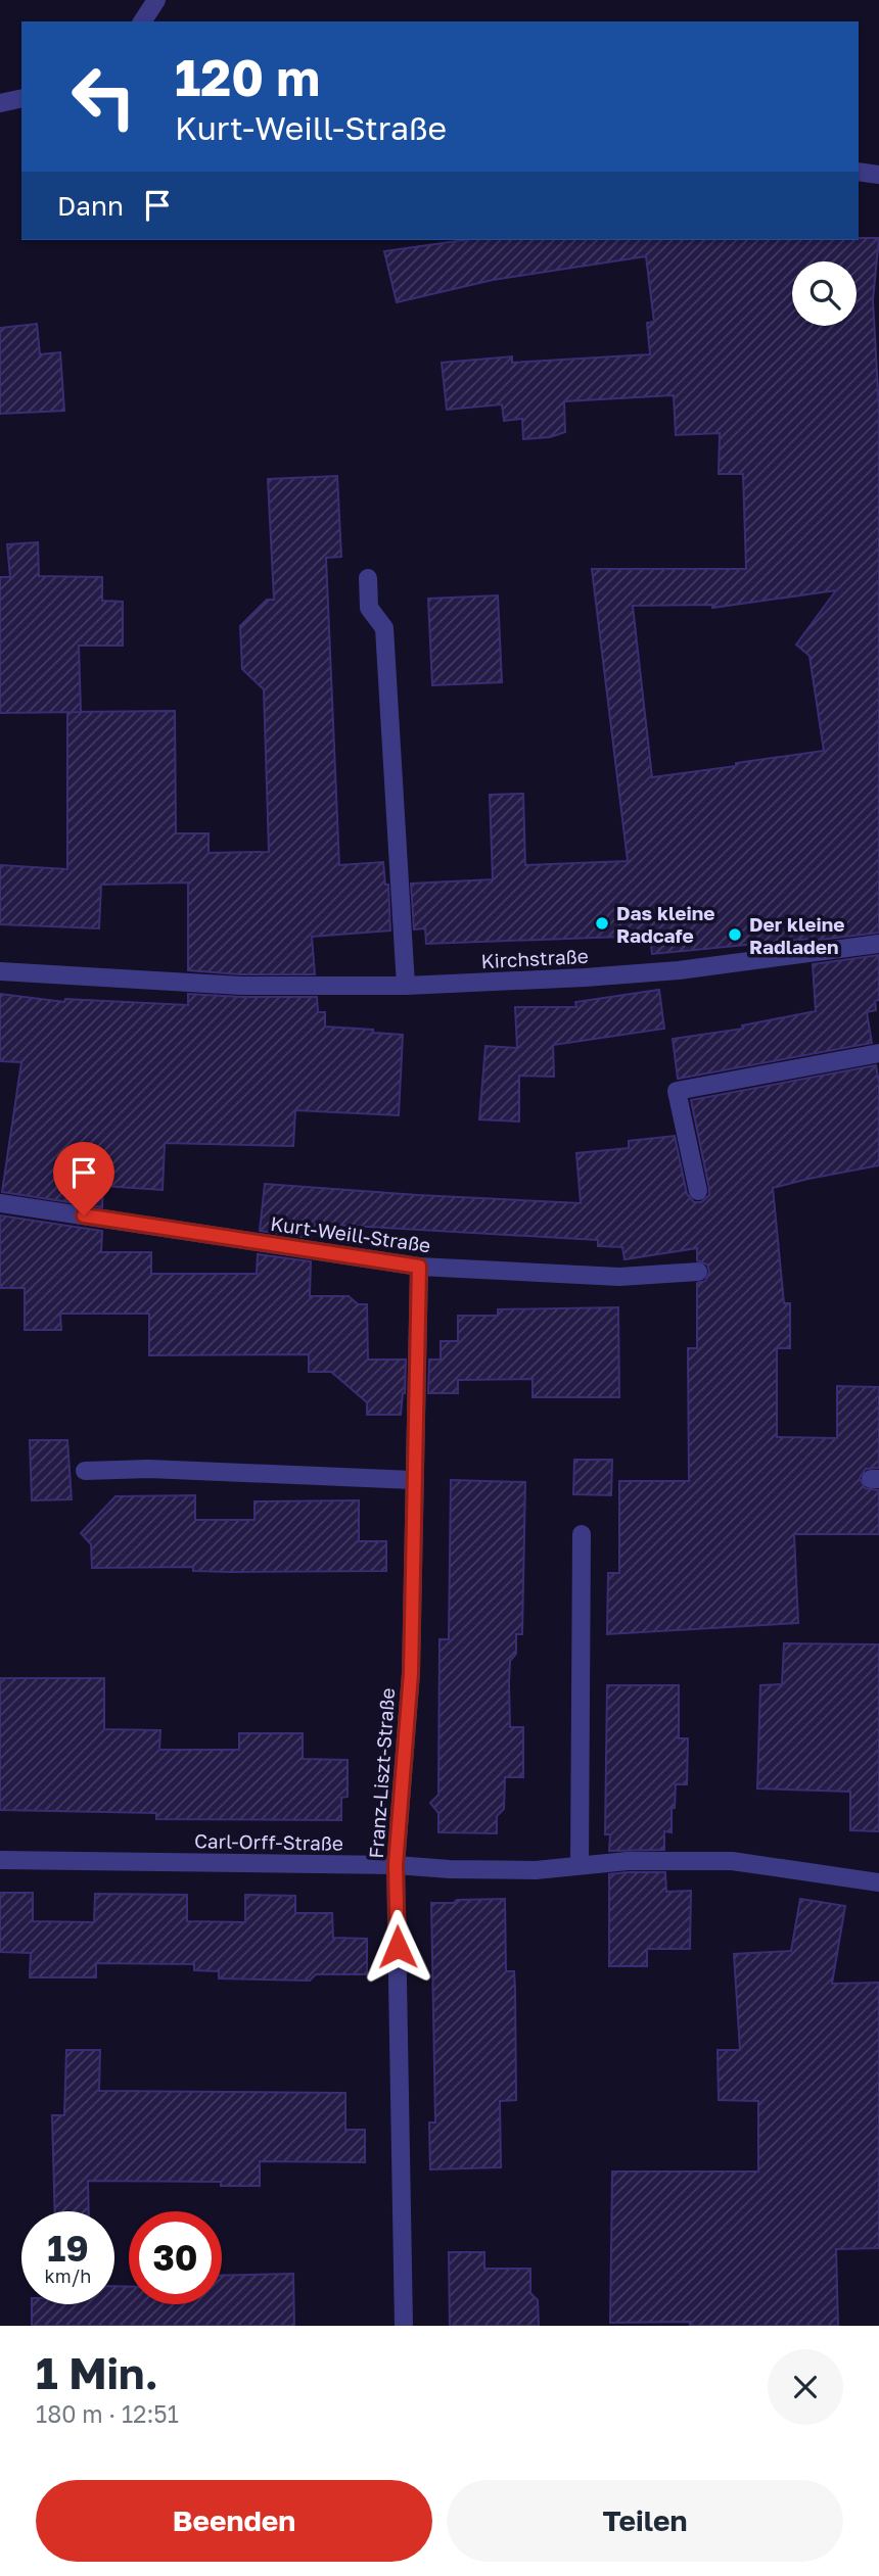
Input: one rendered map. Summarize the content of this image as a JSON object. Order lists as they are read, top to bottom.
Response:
{
  "streets": {
    "street": [
      "Kirchstraße",
      "Kurt-Weill-Straße",
      "Franz-Liszt-Straße",
      "Carl-Orff-Straße"
    ]
  },
  "crossings": [
    ["Kurt-Weill-Straße", "Franz-Liszt-Straße"],
    ["Franz-Liszt-Straße", "Carl-Orff-Straße"]
  ],
  "places": ["Das kleine Radcafe", "Der kleine Radladen"],
  "page": {
    "turn": ["120 m", "Kurt-Weill-Straße"],
    "then": "Dann",
    "speed": "19 km/h",
    "limit": "30",
    "heading": ["1 Min.", "180 m · 12:51"],
    "buttons": ["Beenden", "Teilen"]
  }
}
